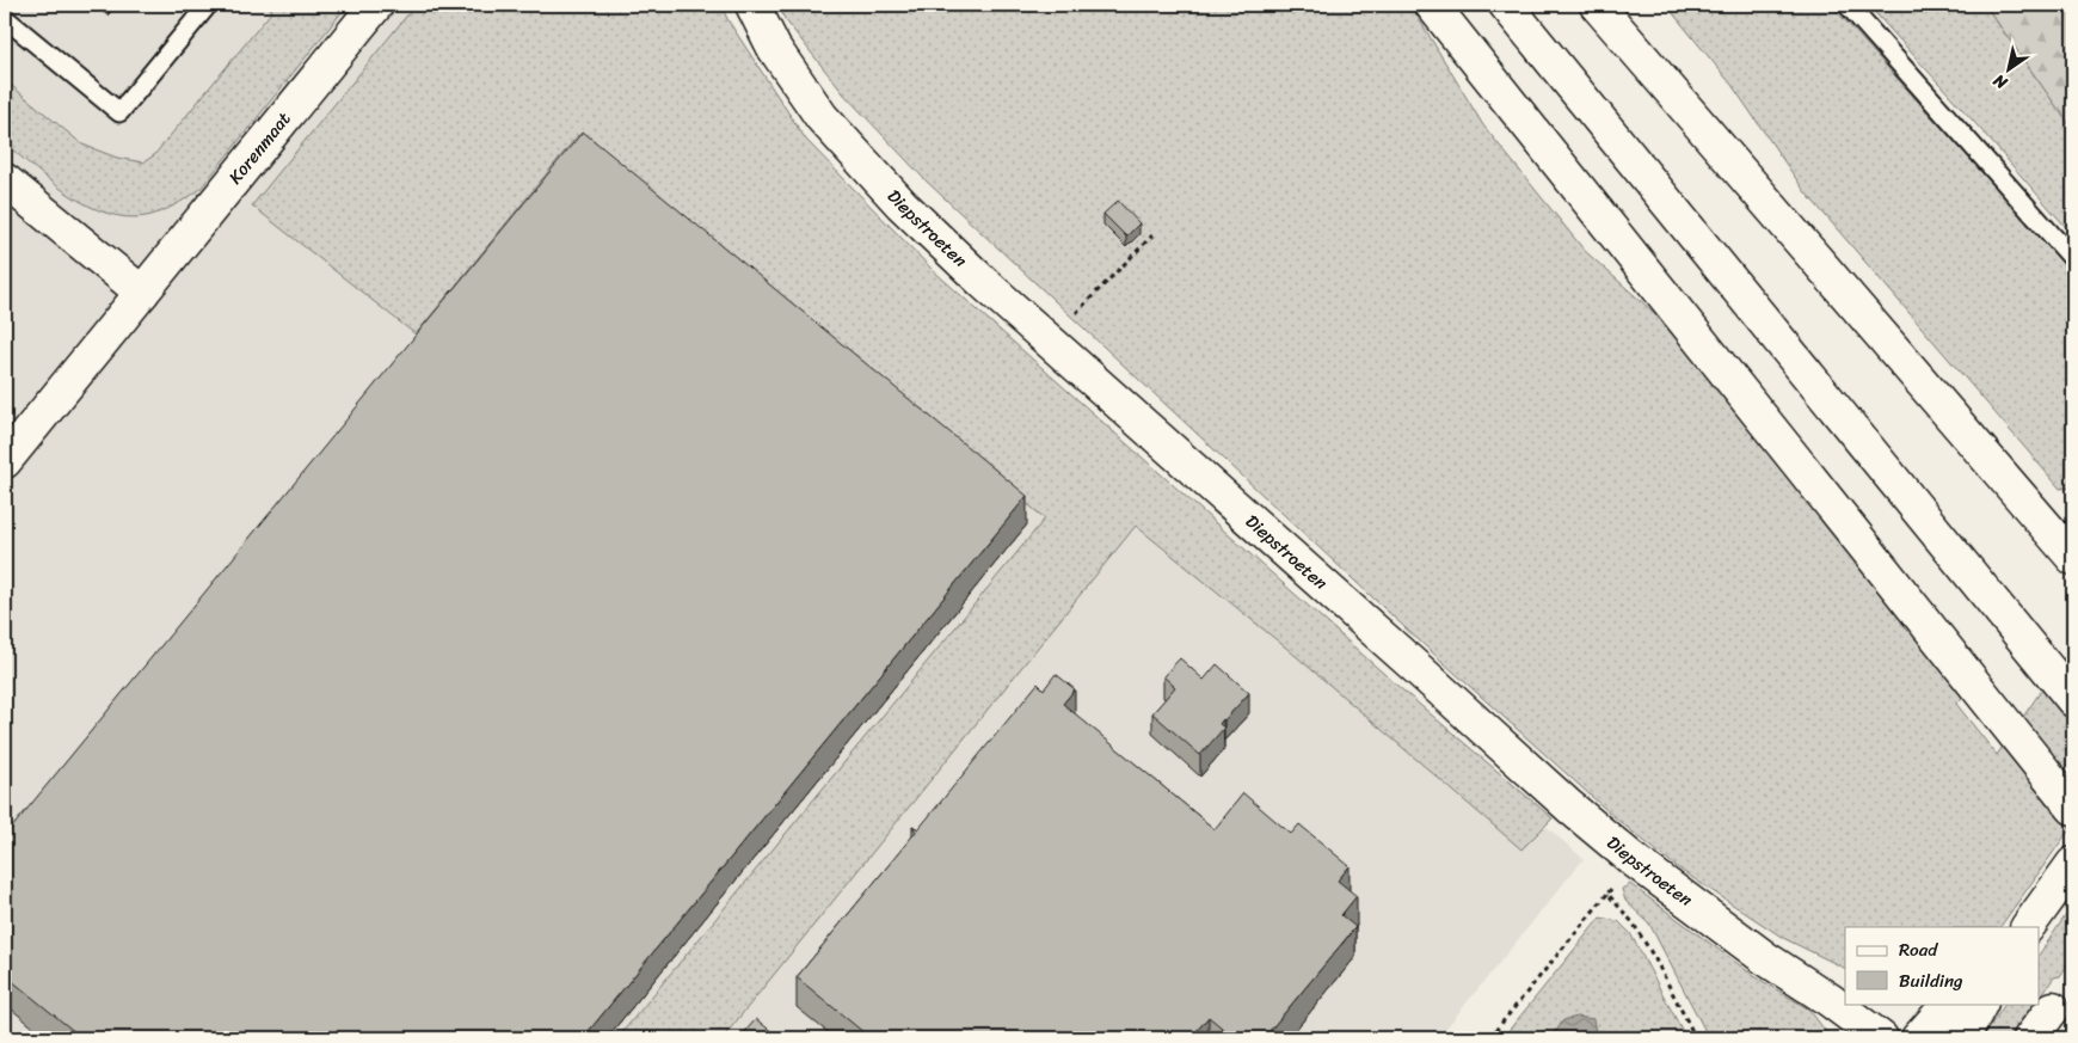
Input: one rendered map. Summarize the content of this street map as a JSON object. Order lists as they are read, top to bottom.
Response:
{
  "streets": {
    "main road": ["Korenmaat", "Diepstroeten"]
  },
  "legend": ["Road", "Building"],
  "north": "bottom left"
}
